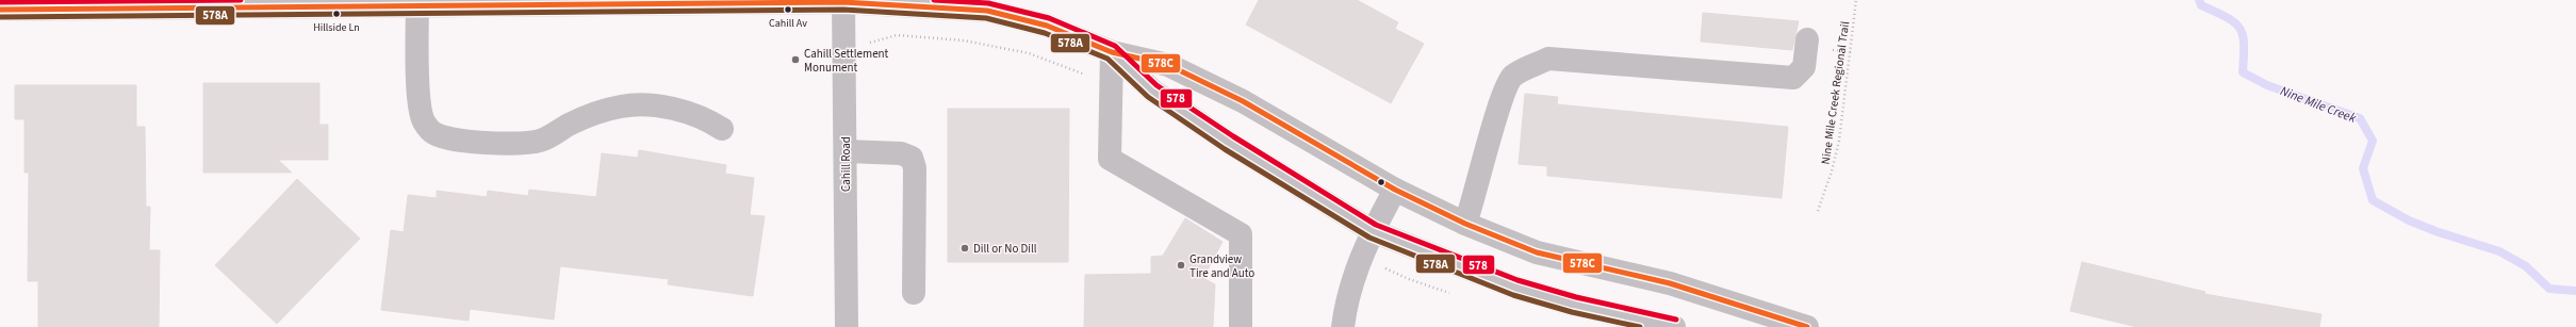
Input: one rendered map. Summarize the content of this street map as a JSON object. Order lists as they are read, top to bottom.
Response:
{
  "streets": {
    "street": ["Cahill Road"],
    "path": ["Nine Mile Creek Regional Trail"]
  },
  "water": ["Nine Mile Creek"],
  "places": [
    "Cahill Av",
    "Hillside Ln",
    "Cahill Settlement Monument",
    "Dill or No Dill",
    "Grandview Tire and Auto"
  ],
  "lines": ["transit line 578", "transit line 578C", "transit line 578A"]
}
